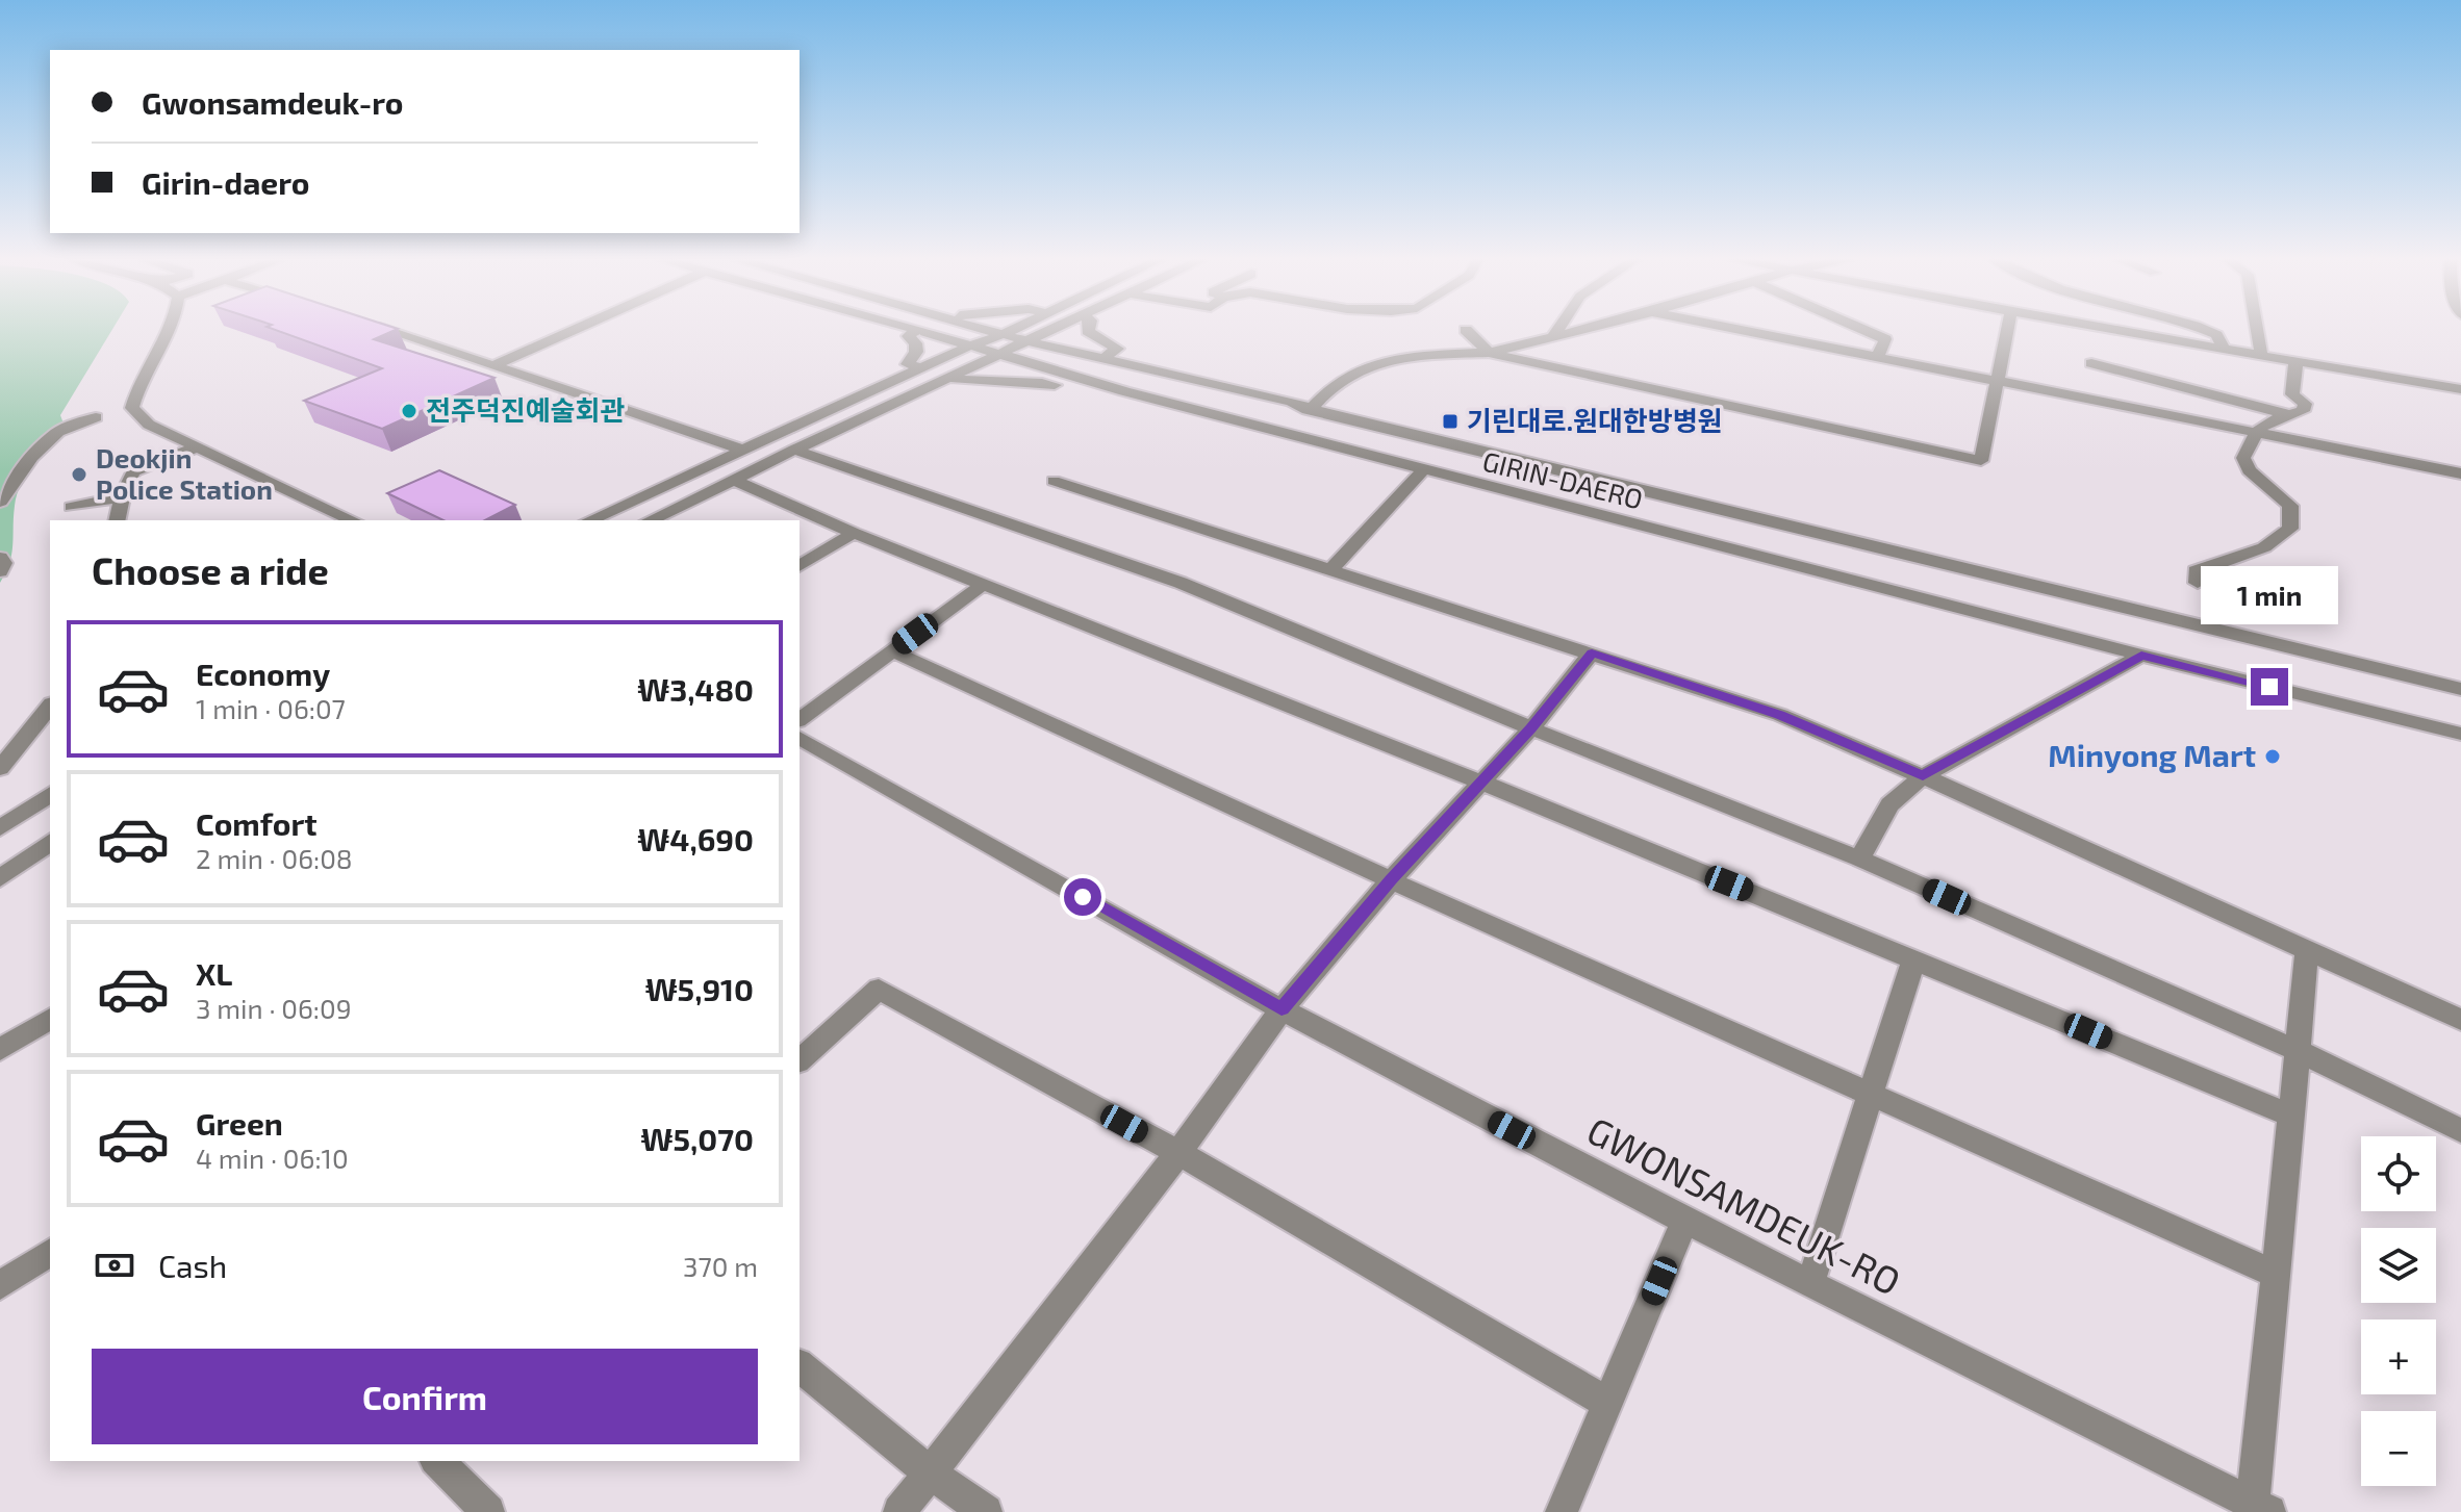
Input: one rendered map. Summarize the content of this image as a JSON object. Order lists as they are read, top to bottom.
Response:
{
  "streets": {
    "street": ["GIRIN-DAERO", "GWONSAMDEUK-RO"]
  },
  "places": {
    "other": ["전주덕진예술회관", "Deokjin Police Station", "Minyong Mart"],
    "transit": ["기린대로.원대한방병원"]
  },
  "page": {
    "banner": ["Gwonsamdeuk-ro", "Girin-daero"],
    "heading": "Choose a ride",
    "bubble": "1 min",
    "list": [
      {
        "name": "Economy",
        "note": "1 min · 06:07",
        "value": "₩3,480"
      },
      {
        "name": "Comfort",
        "note": "2 min · 06:08",
        "value": "₩4,690"
      },
      {
        "name": "XL",
        "note": "3 min · 06:09",
        "value": "₩5,910"
      },
      {
        "name": "Green",
        "note": "4 min · 06:10",
        "value": "₩5,070"
      }
    ],
    "map_buttons": ["+", "−"],
    "pay": ["Cash", "370 m"],
    "buttons": "Confirm"
  }
}
